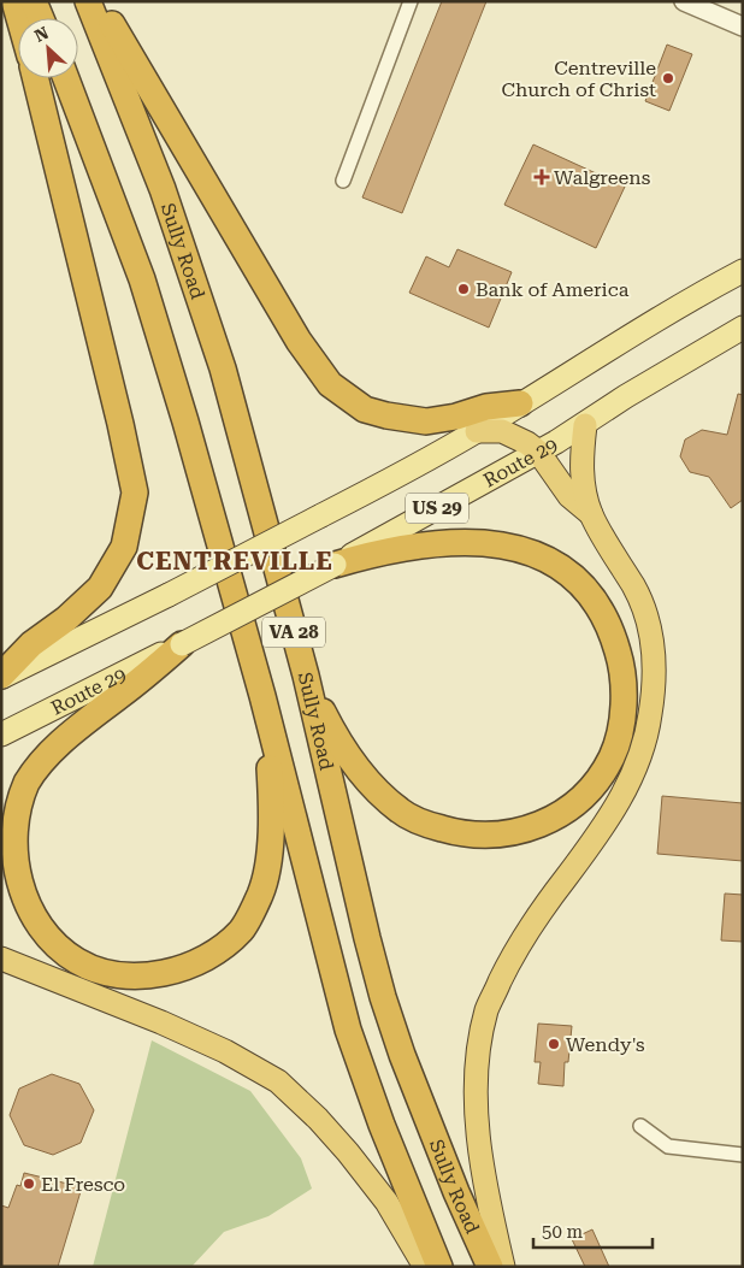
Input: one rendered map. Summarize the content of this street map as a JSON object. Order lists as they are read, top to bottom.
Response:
{
  "streets": {
    "highway": ["Sully Road", "VA 28"],
    "main road": ["Route 29", "US 29"]
  },
  "districts": ["CENTREVILLE"],
  "places": {
    "other": [
      "Centreville Church of Christ",
      "Bank of America",
      "Wendy's",
      "El Fresco"
    ],
    "health": ["Walgreens"]
  },
  "scale_bar": "50 m",
  "north": "top left"
}
